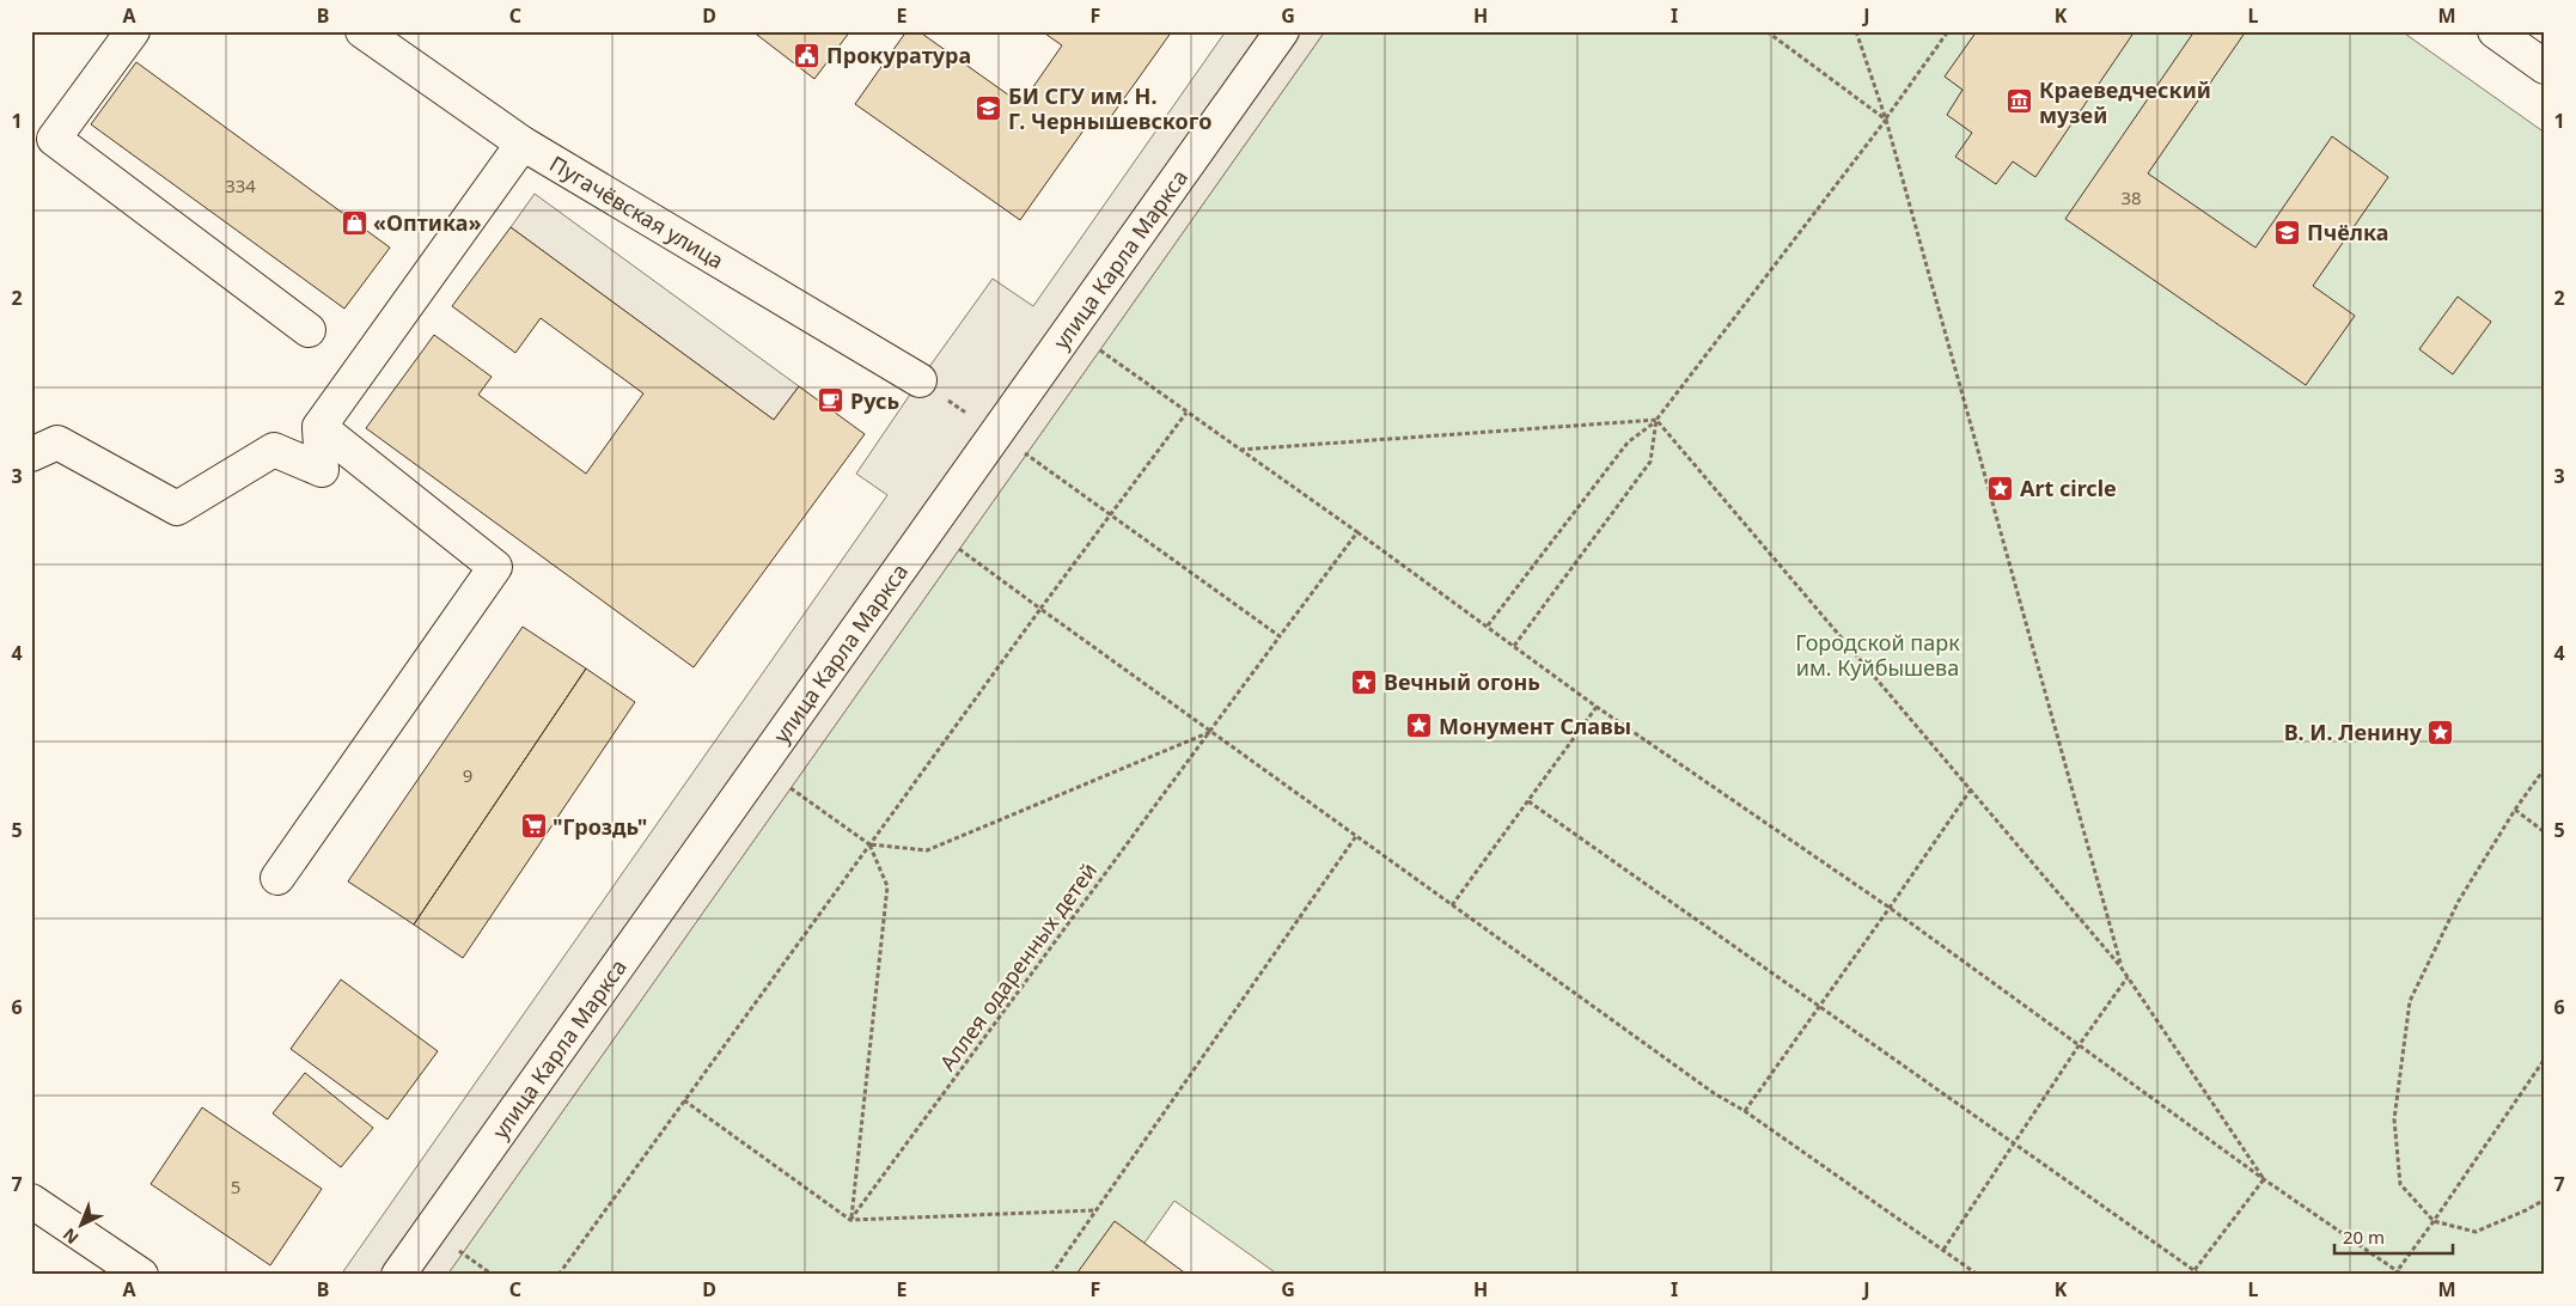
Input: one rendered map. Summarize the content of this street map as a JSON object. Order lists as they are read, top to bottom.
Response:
{
  "streets": {
    "street": ["Пугачёвская улица", "улица Карла Маркса"],
    "path": ["Аллея одаренных детей"]
  },
  "parks": ["Городской парк им. Куйбышева"],
  "places": {
    "public building": ["Прокуратура"],
    "museum": ["Краеведческий музей"],
    "school or university": ["БИ СГУ им. Н. Г. Чернышевского", "Пчёлка"],
    "shop": ["«Оптика»"],
    "cafe": ["Русь"],
    "place": [
      "Art circle",
      "Вечный огонь",
      "Монумент Славы",
      "В. И. Ленину"
    ],
    "supermarket": ["\"Гроздь\""]
  },
  "house_numbers": [
    "334",
    "38",
    "9",
    "5"
  ],
  "scale_bar": "20 m",
  "north": "bottom left",
  "grid": {
    "columns": [
      "A",
      "B",
      "C",
      "D",
      "E",
      "F",
      "G",
      "H",
      "I",
      "J",
      "K",
      "L",
      "M"
    ],
    "rows": [
      "1",
      "2",
      "3",
      "4",
      "5",
      "6",
      "7"
    ]
  }
}
